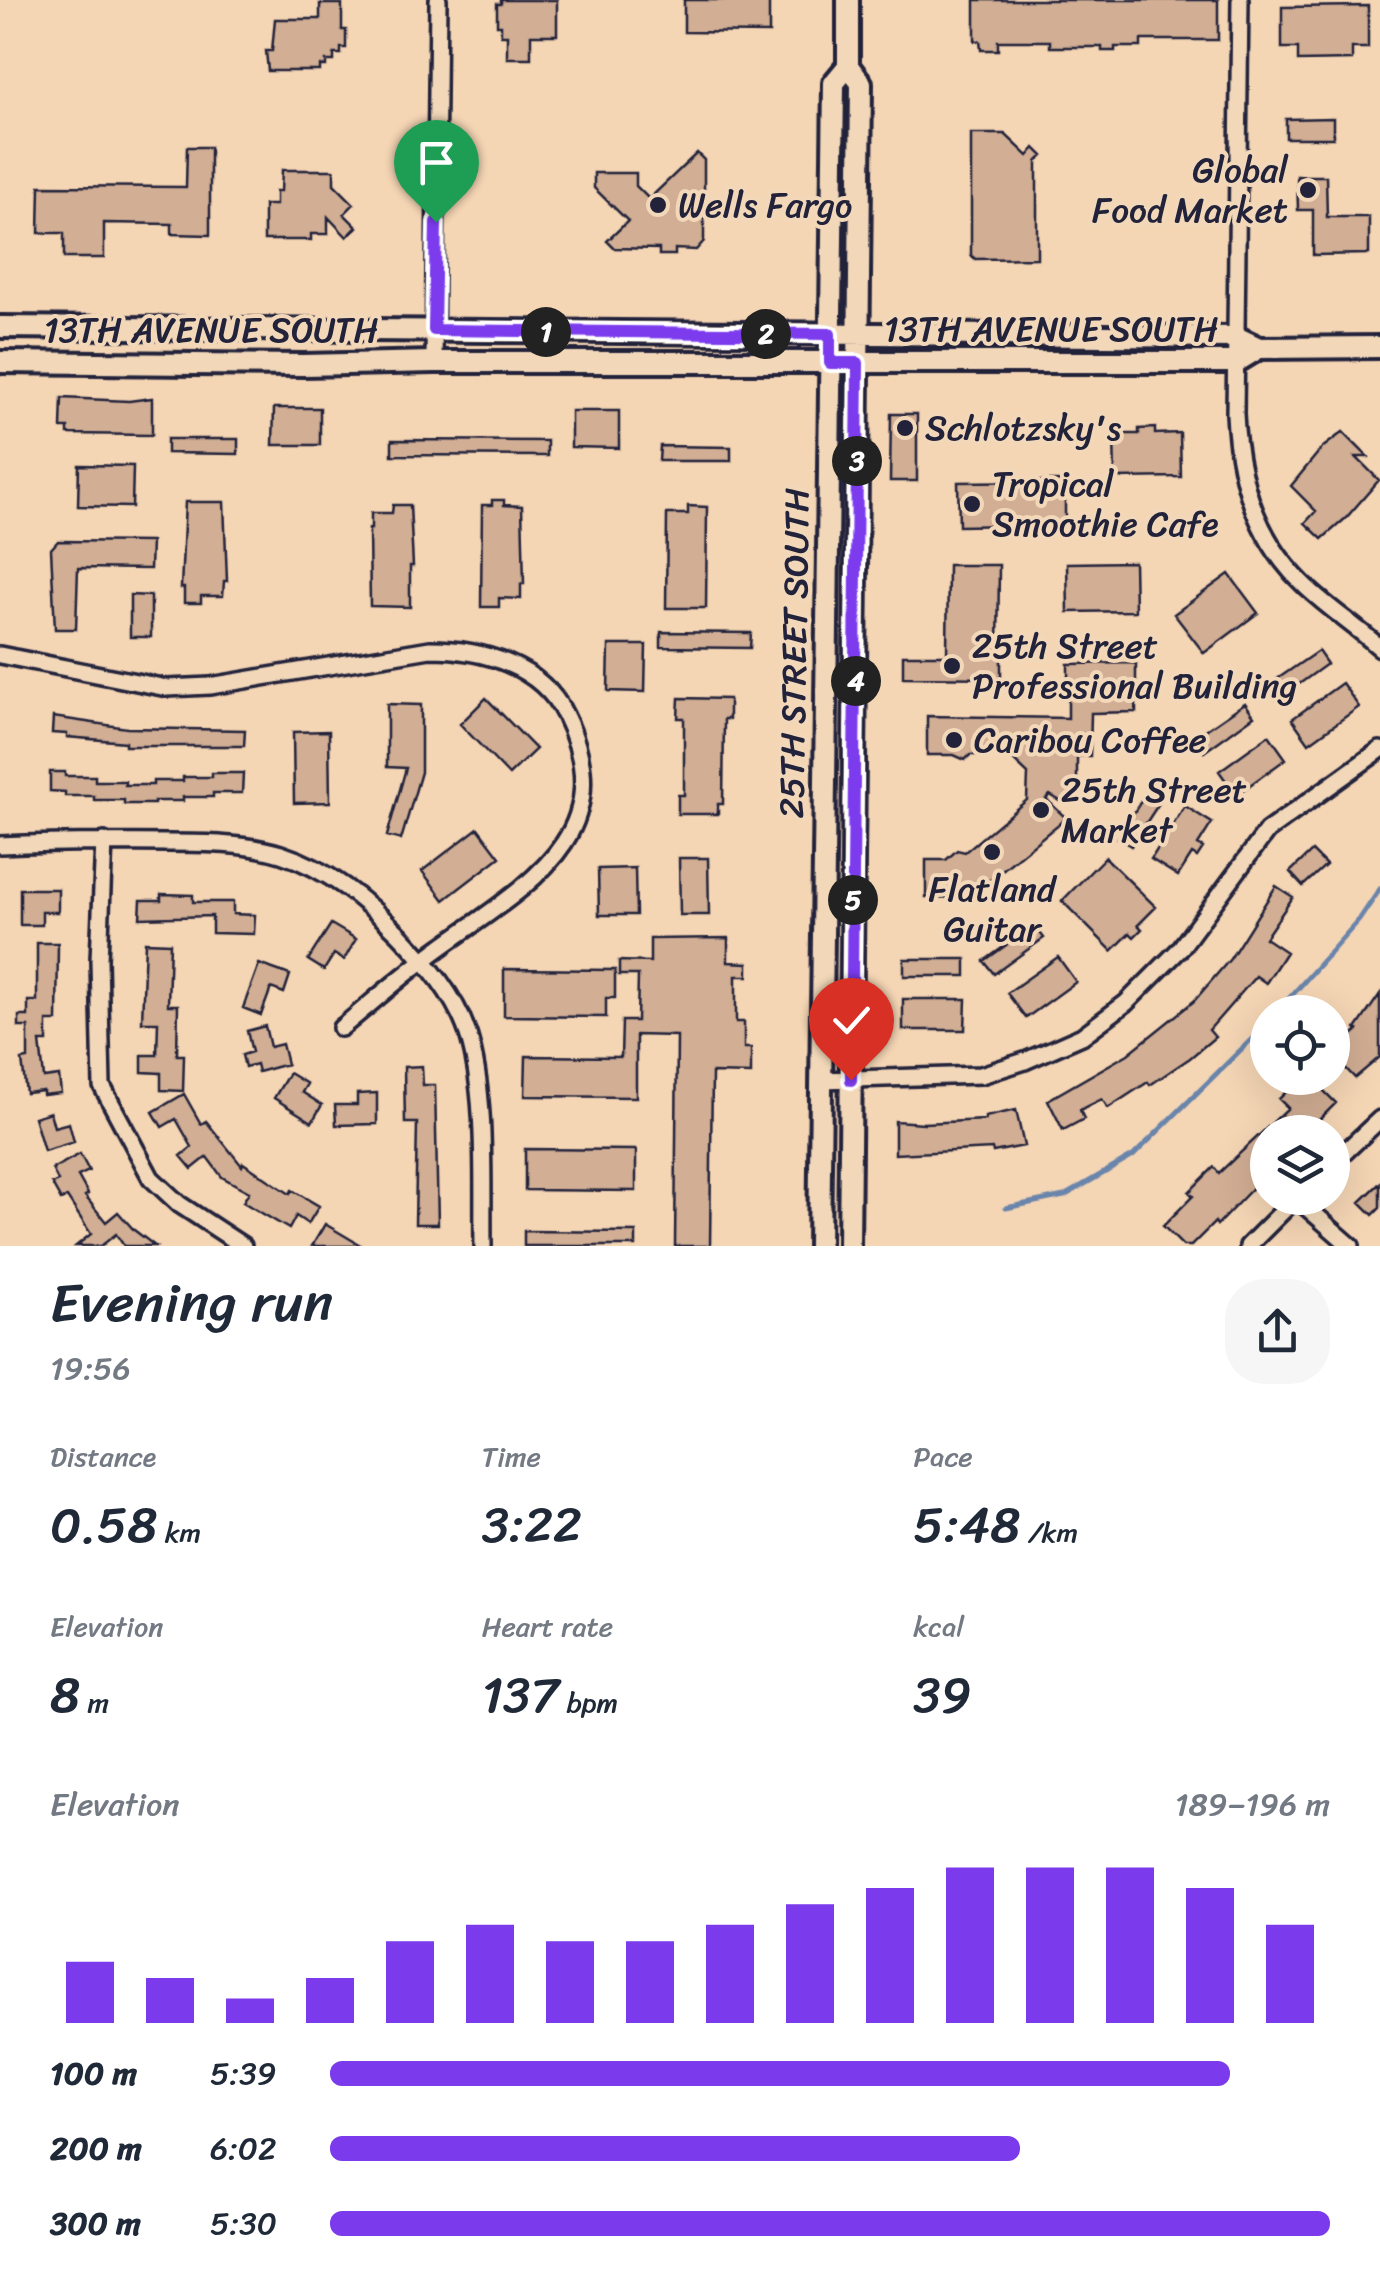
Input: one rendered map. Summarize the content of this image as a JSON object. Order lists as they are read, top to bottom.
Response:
{
  "streets": {
    "main road": ["13TH AVENUE SOUTH", "25TH STREET SOUTH"]
  },
  "crossings": [
    ["13TH AVENUE SOUTH", "25TH STREET SOUTH"]
  ],
  "places": [
    "Global Food Market",
    "Wells Fargo",
    "Schlotzsky's",
    "Tropical Smoothie Cafe",
    "25th Street Professional Building",
    "Caribou Coffee",
    "25th Street Market",
    "Flatland Guitar"
  ],
  "page": {
    "pins": [
      "1",
      "2",
      "3",
      "4",
      "5"
    ],
    "heading": ["Evening run", "19:56"],
    "stats": [
      ["Distance", "0.58 km"],
      ["Time", "3:22"],
      ["Pace", "5:48 /km"],
      ["Elevation", "8 m"],
      ["Heart rate", "137 bpm"],
      ["kcal", "39"]
    ],
    "chart": ["Elevation", "189–196 m"],
    "list": [
      {
        "name": "100 m",
        "note": "5:39"
      },
      {
        "name": "200 m",
        "note": "6:02"
      },
      {
        "name": "300 m",
        "note": "5:30"
      }
    ]
  }
}
